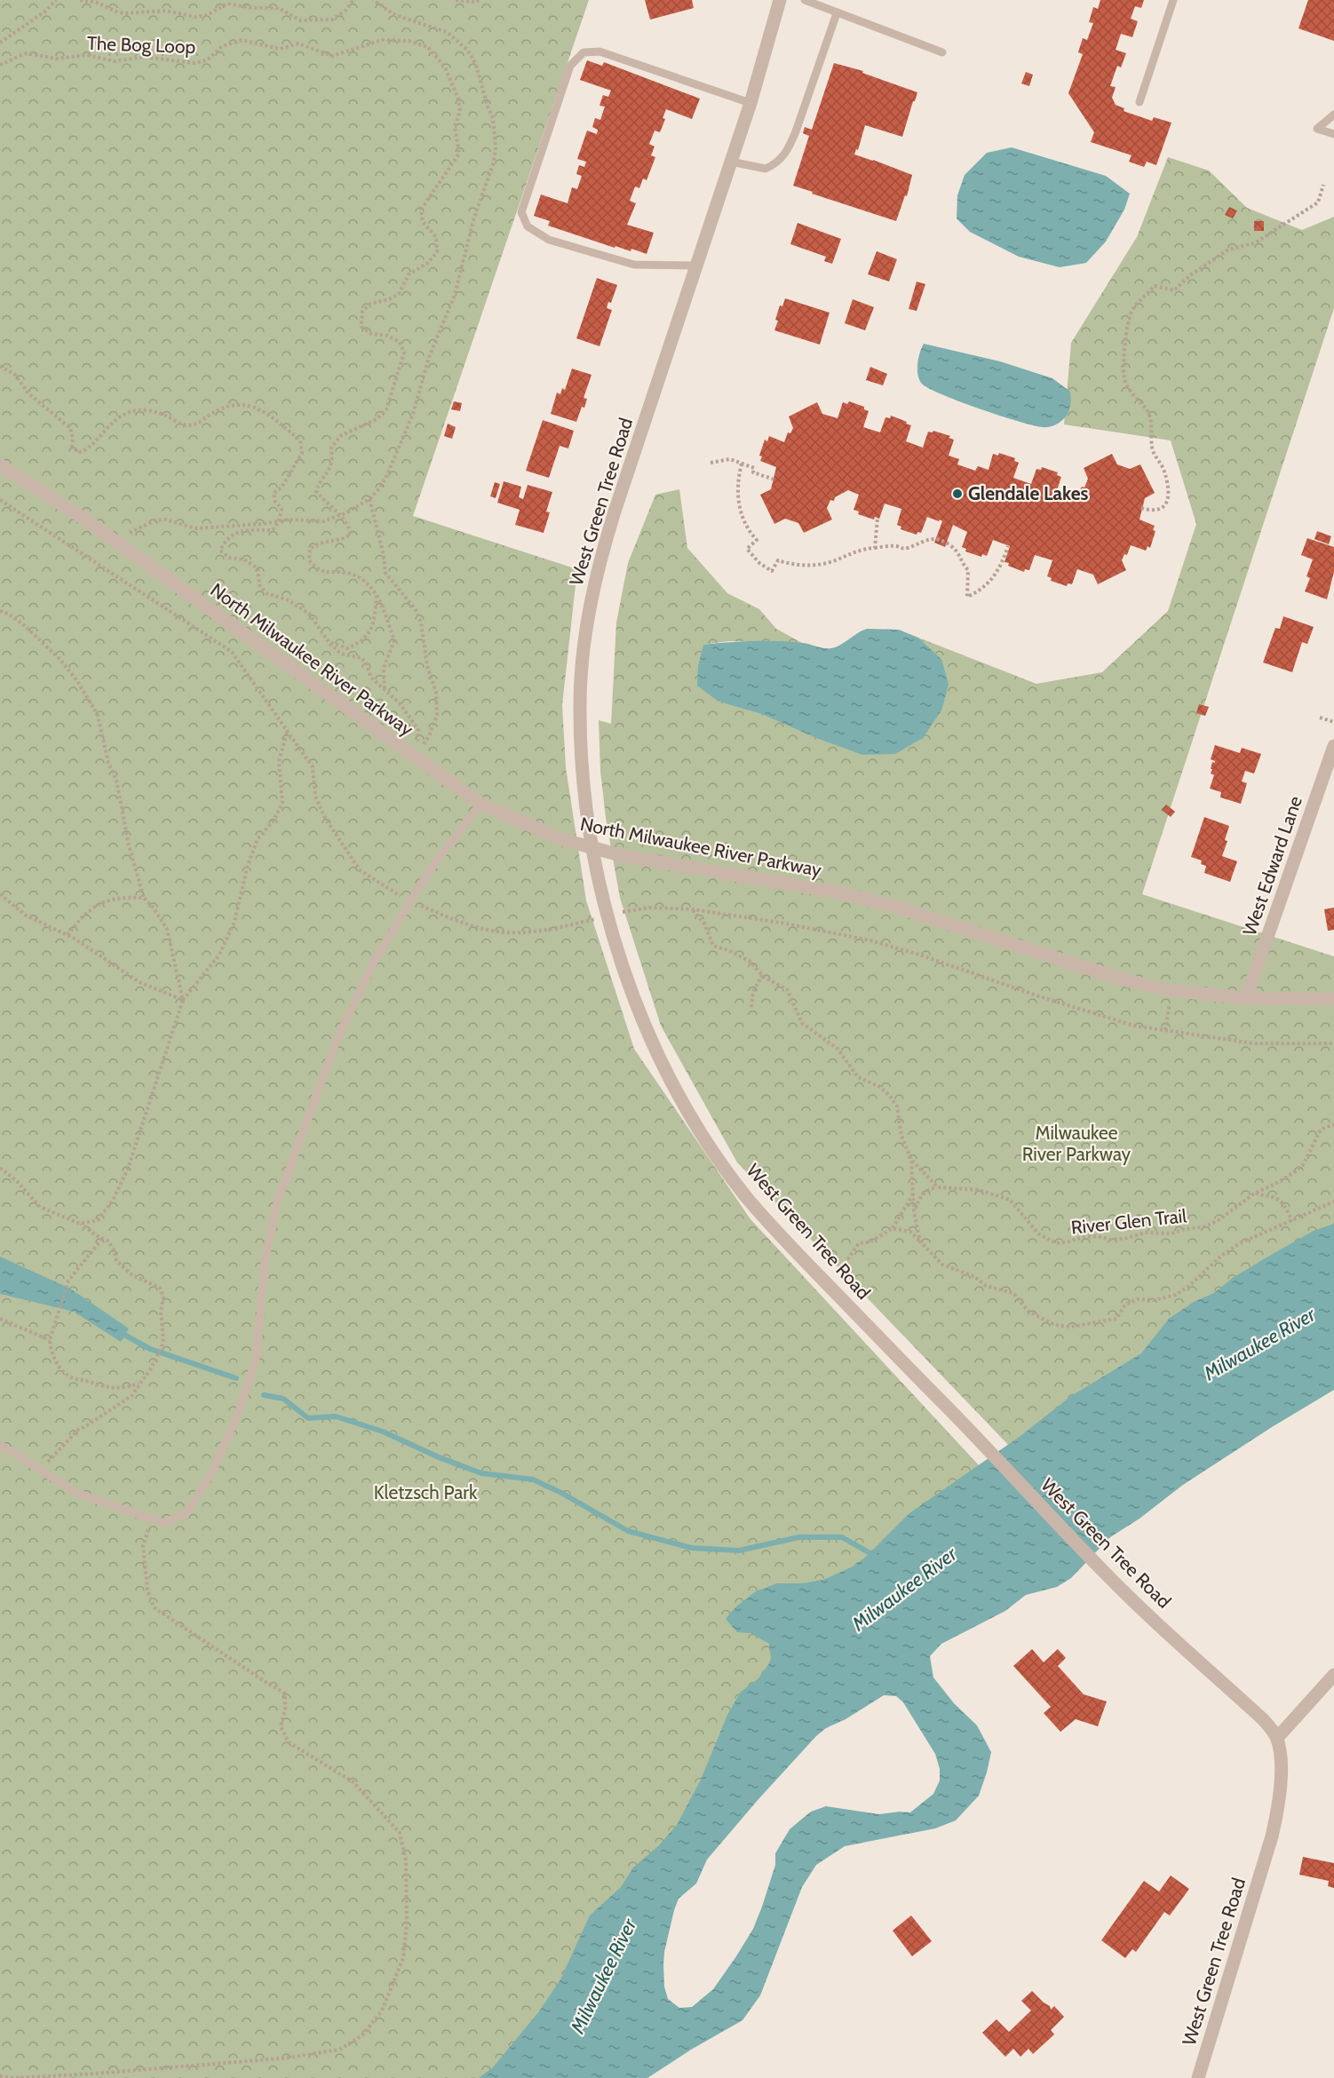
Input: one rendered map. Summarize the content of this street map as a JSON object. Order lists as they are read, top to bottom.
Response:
{
  "streets": {
    "street": ["West Green Tree Road", "North Milwaukee River Parkway", "West Edward Lane"],
    "path": ["The Bog Loop", "River Glen Trail"]
  },
  "crossings": [
    ["West Green Tree Road", "North Milwaukee River Parkway"],
    ["North Milwaukee River Parkway", "West Edward Lane"]
  ],
  "water": ["Milwaukee River"],
  "parks": ["Milwaukee River Parkway", "Kletzsch Park"],
  "places": ["Glendale Lakes"]
}
